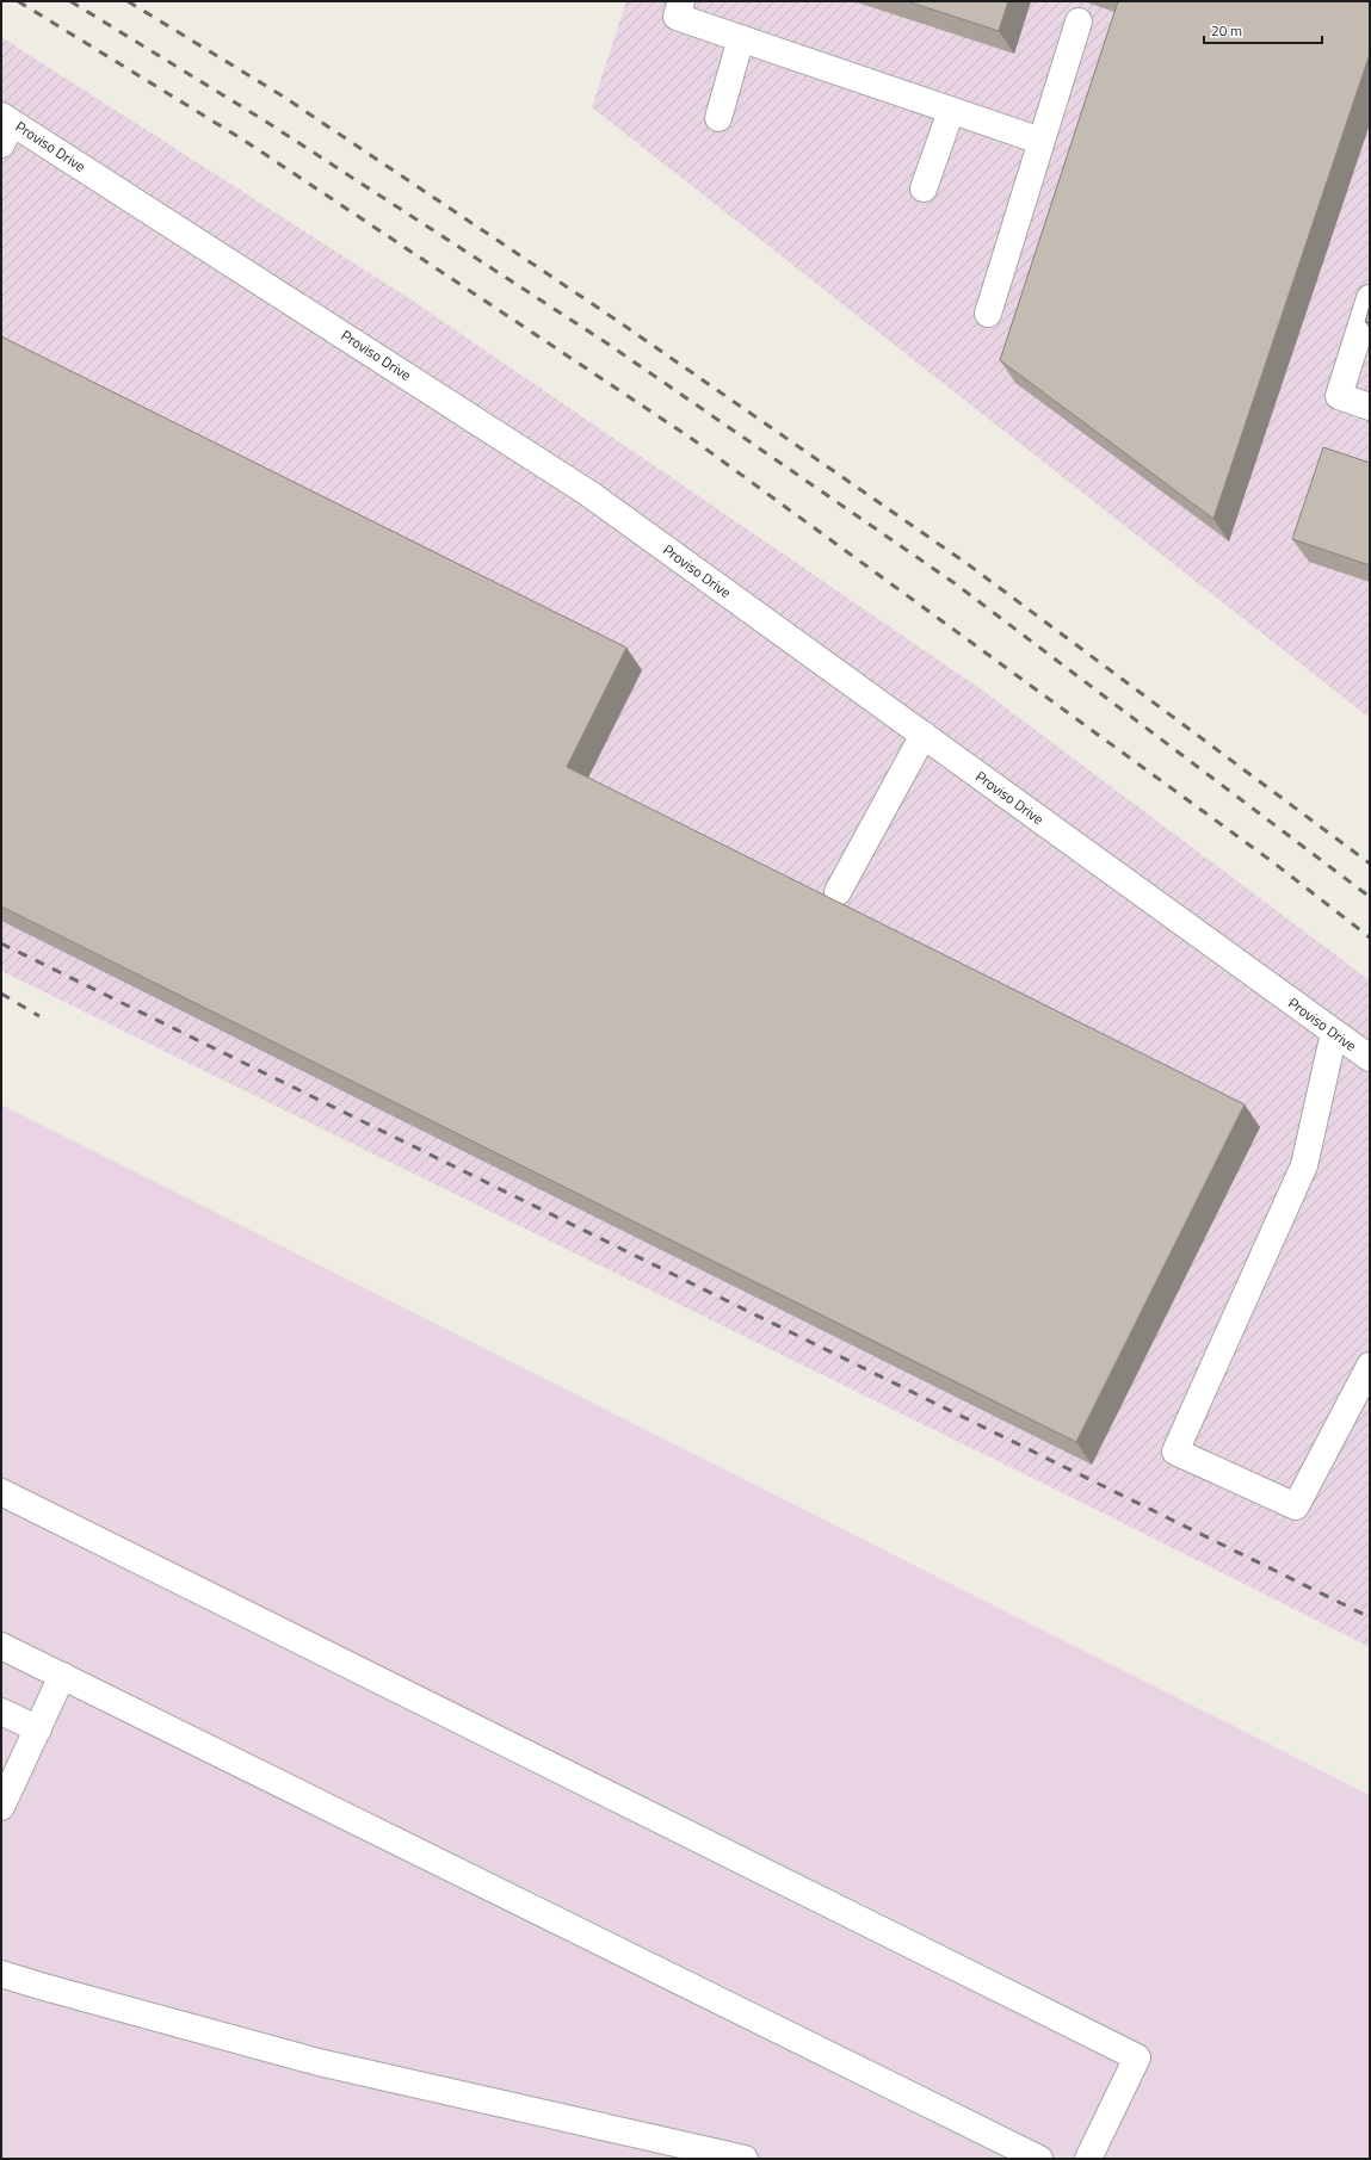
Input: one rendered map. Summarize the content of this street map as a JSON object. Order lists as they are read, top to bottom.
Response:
{
  "streets": {
    "street": ["Proviso Drive"]
  },
  "scale_bar": "20 m"
}
